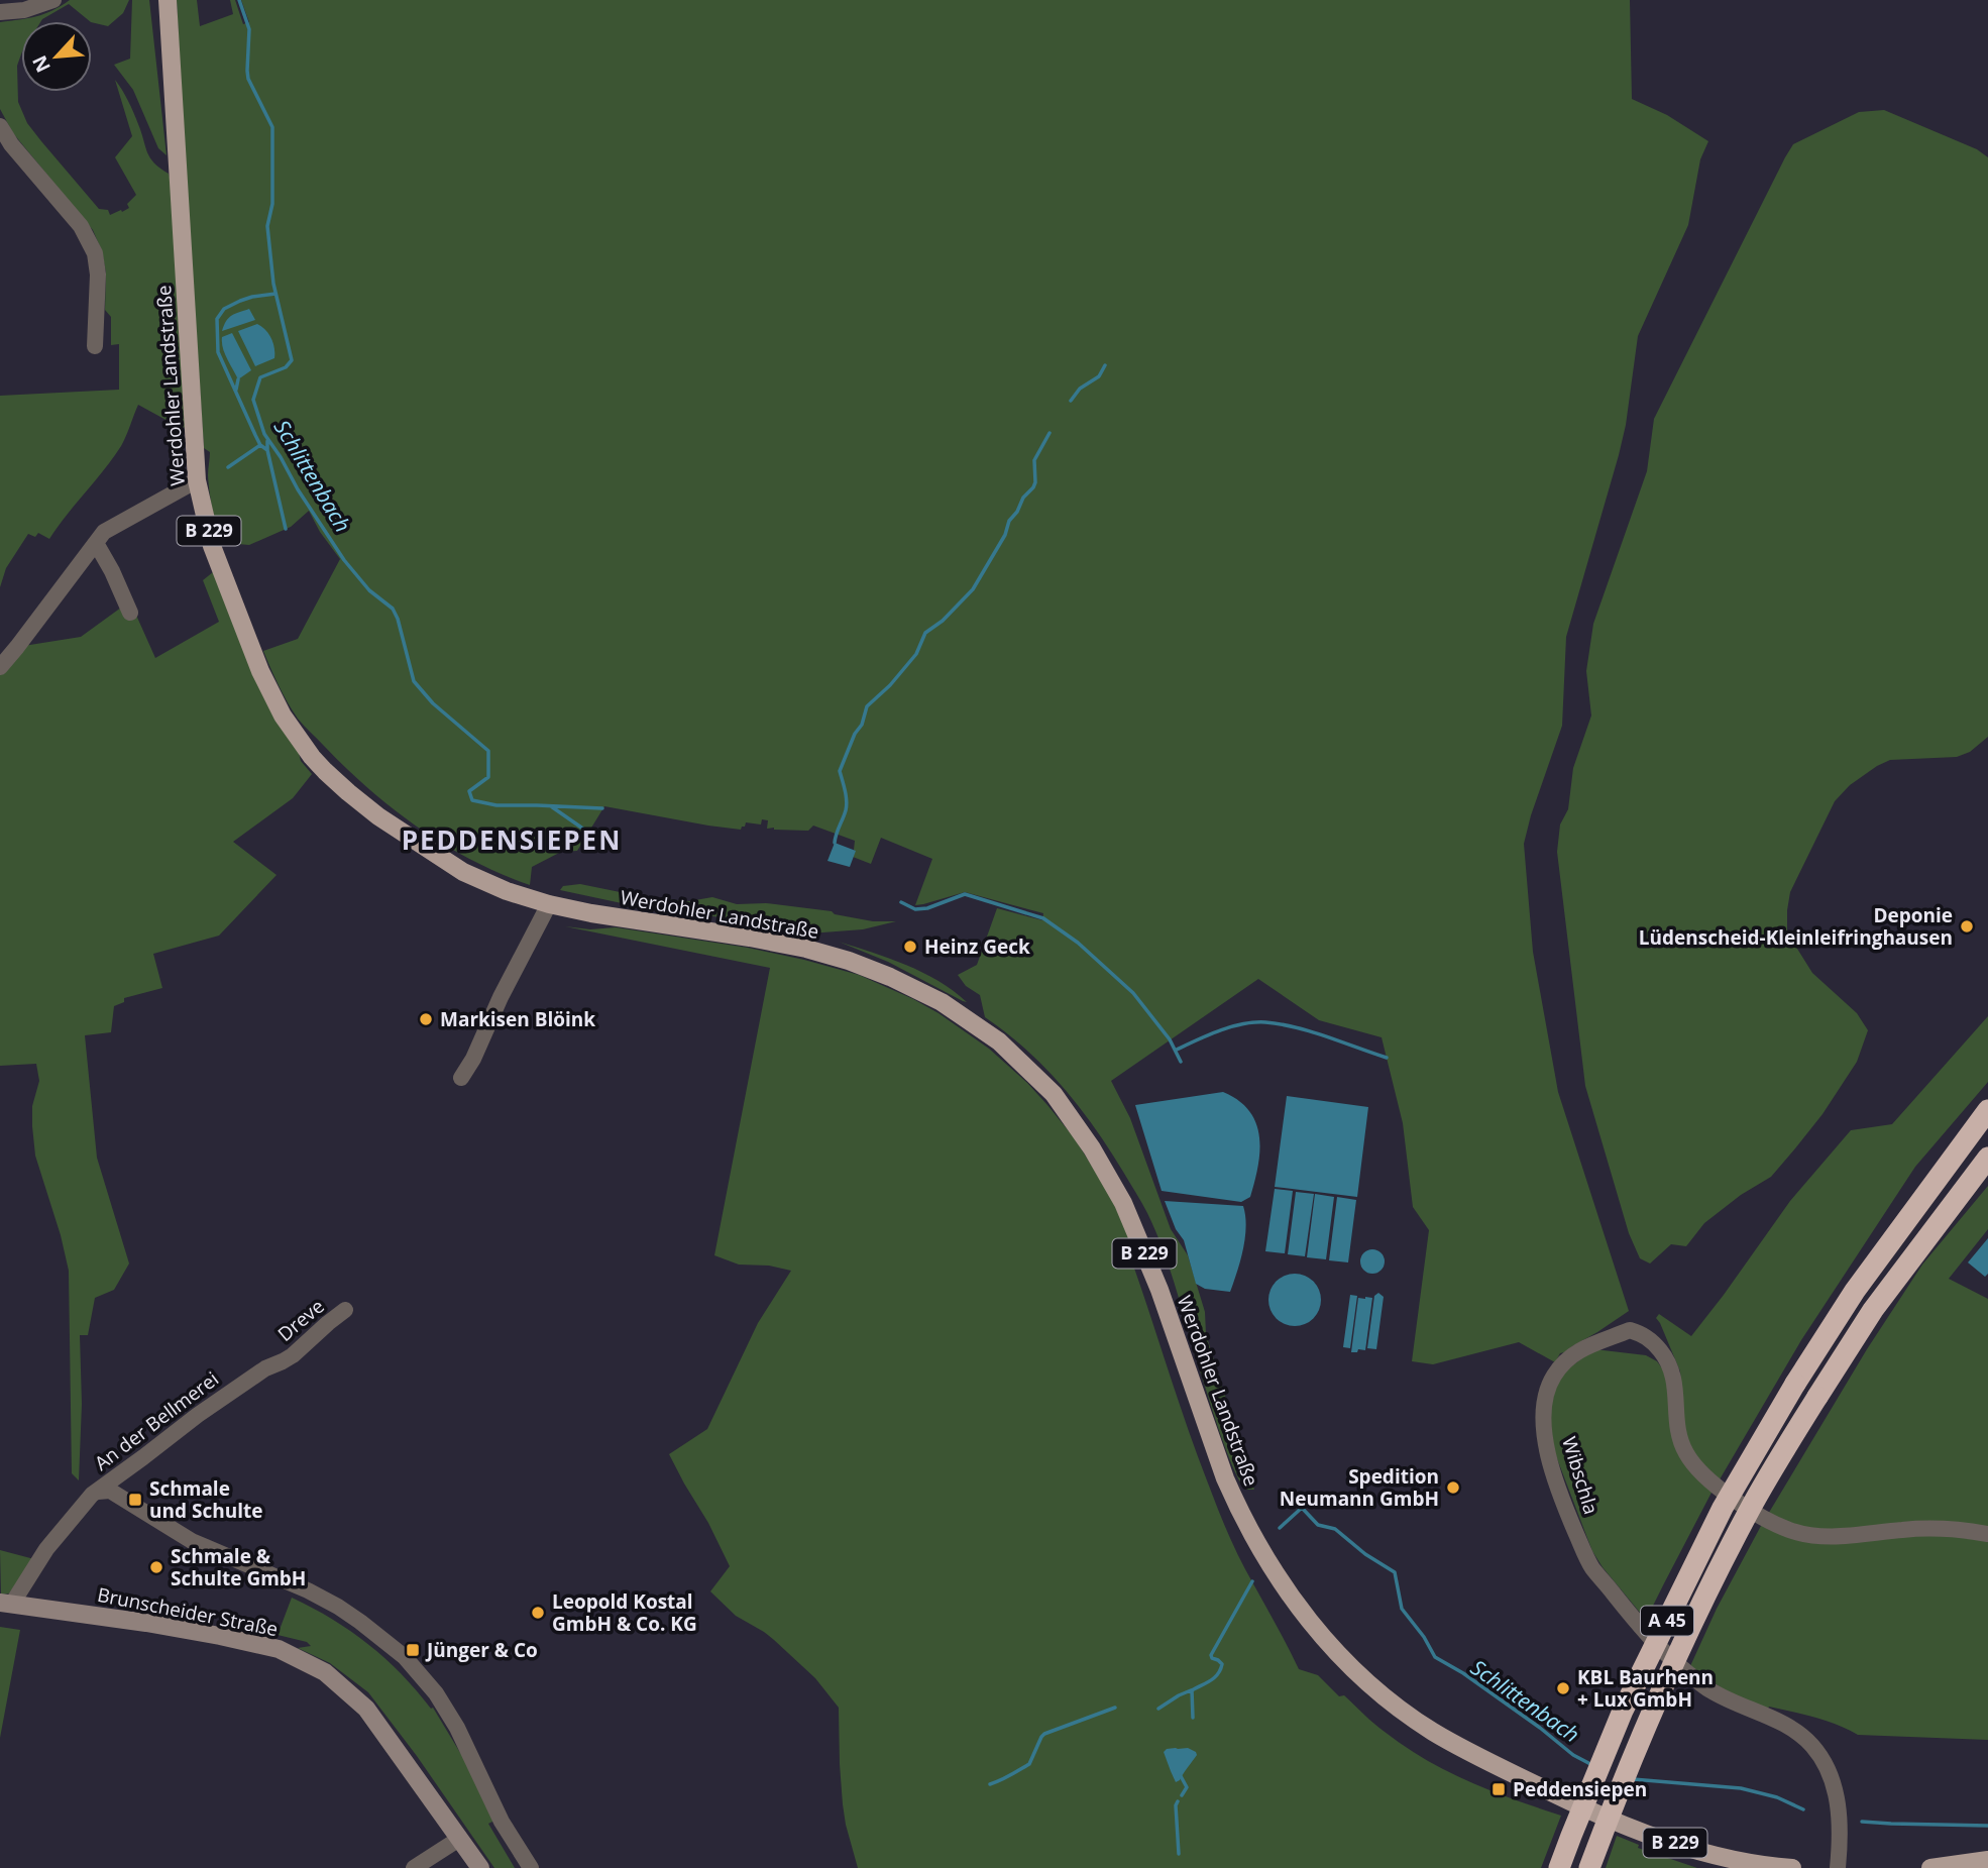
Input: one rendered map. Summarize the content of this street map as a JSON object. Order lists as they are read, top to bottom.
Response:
{
  "streets": {
    "highway": ["A 45"],
    "main road": ["Werdohler Landstraße", "B 229", "Brunscheider Straße"],
    "street": ["Dreve", "An der Bellmerei", "Wibschla"]
  },
  "crossings": [
    ["Dreve", "An der Bellmerei"]
  ],
  "districts": ["PEDDENSIEPEN"],
  "water": ["Schlittenbach"],
  "places": {
    "other": [
      "Deponie Lüdenscheid-Kleinleifringhausen",
      "Heinz Geck",
      "Markisen Blöink",
      "Spedition Neumann GmbH",
      "Schmale & Schulte GmbH",
      "Leopold Kostal GmbH & Co. KG",
      "KBL Baurhenn + Lux GmbH"
    ],
    "transit": ["Schmale und Schulte", "Jünger & Co", "Peddensiepen"]
  },
  "north": "bottom left"
}
